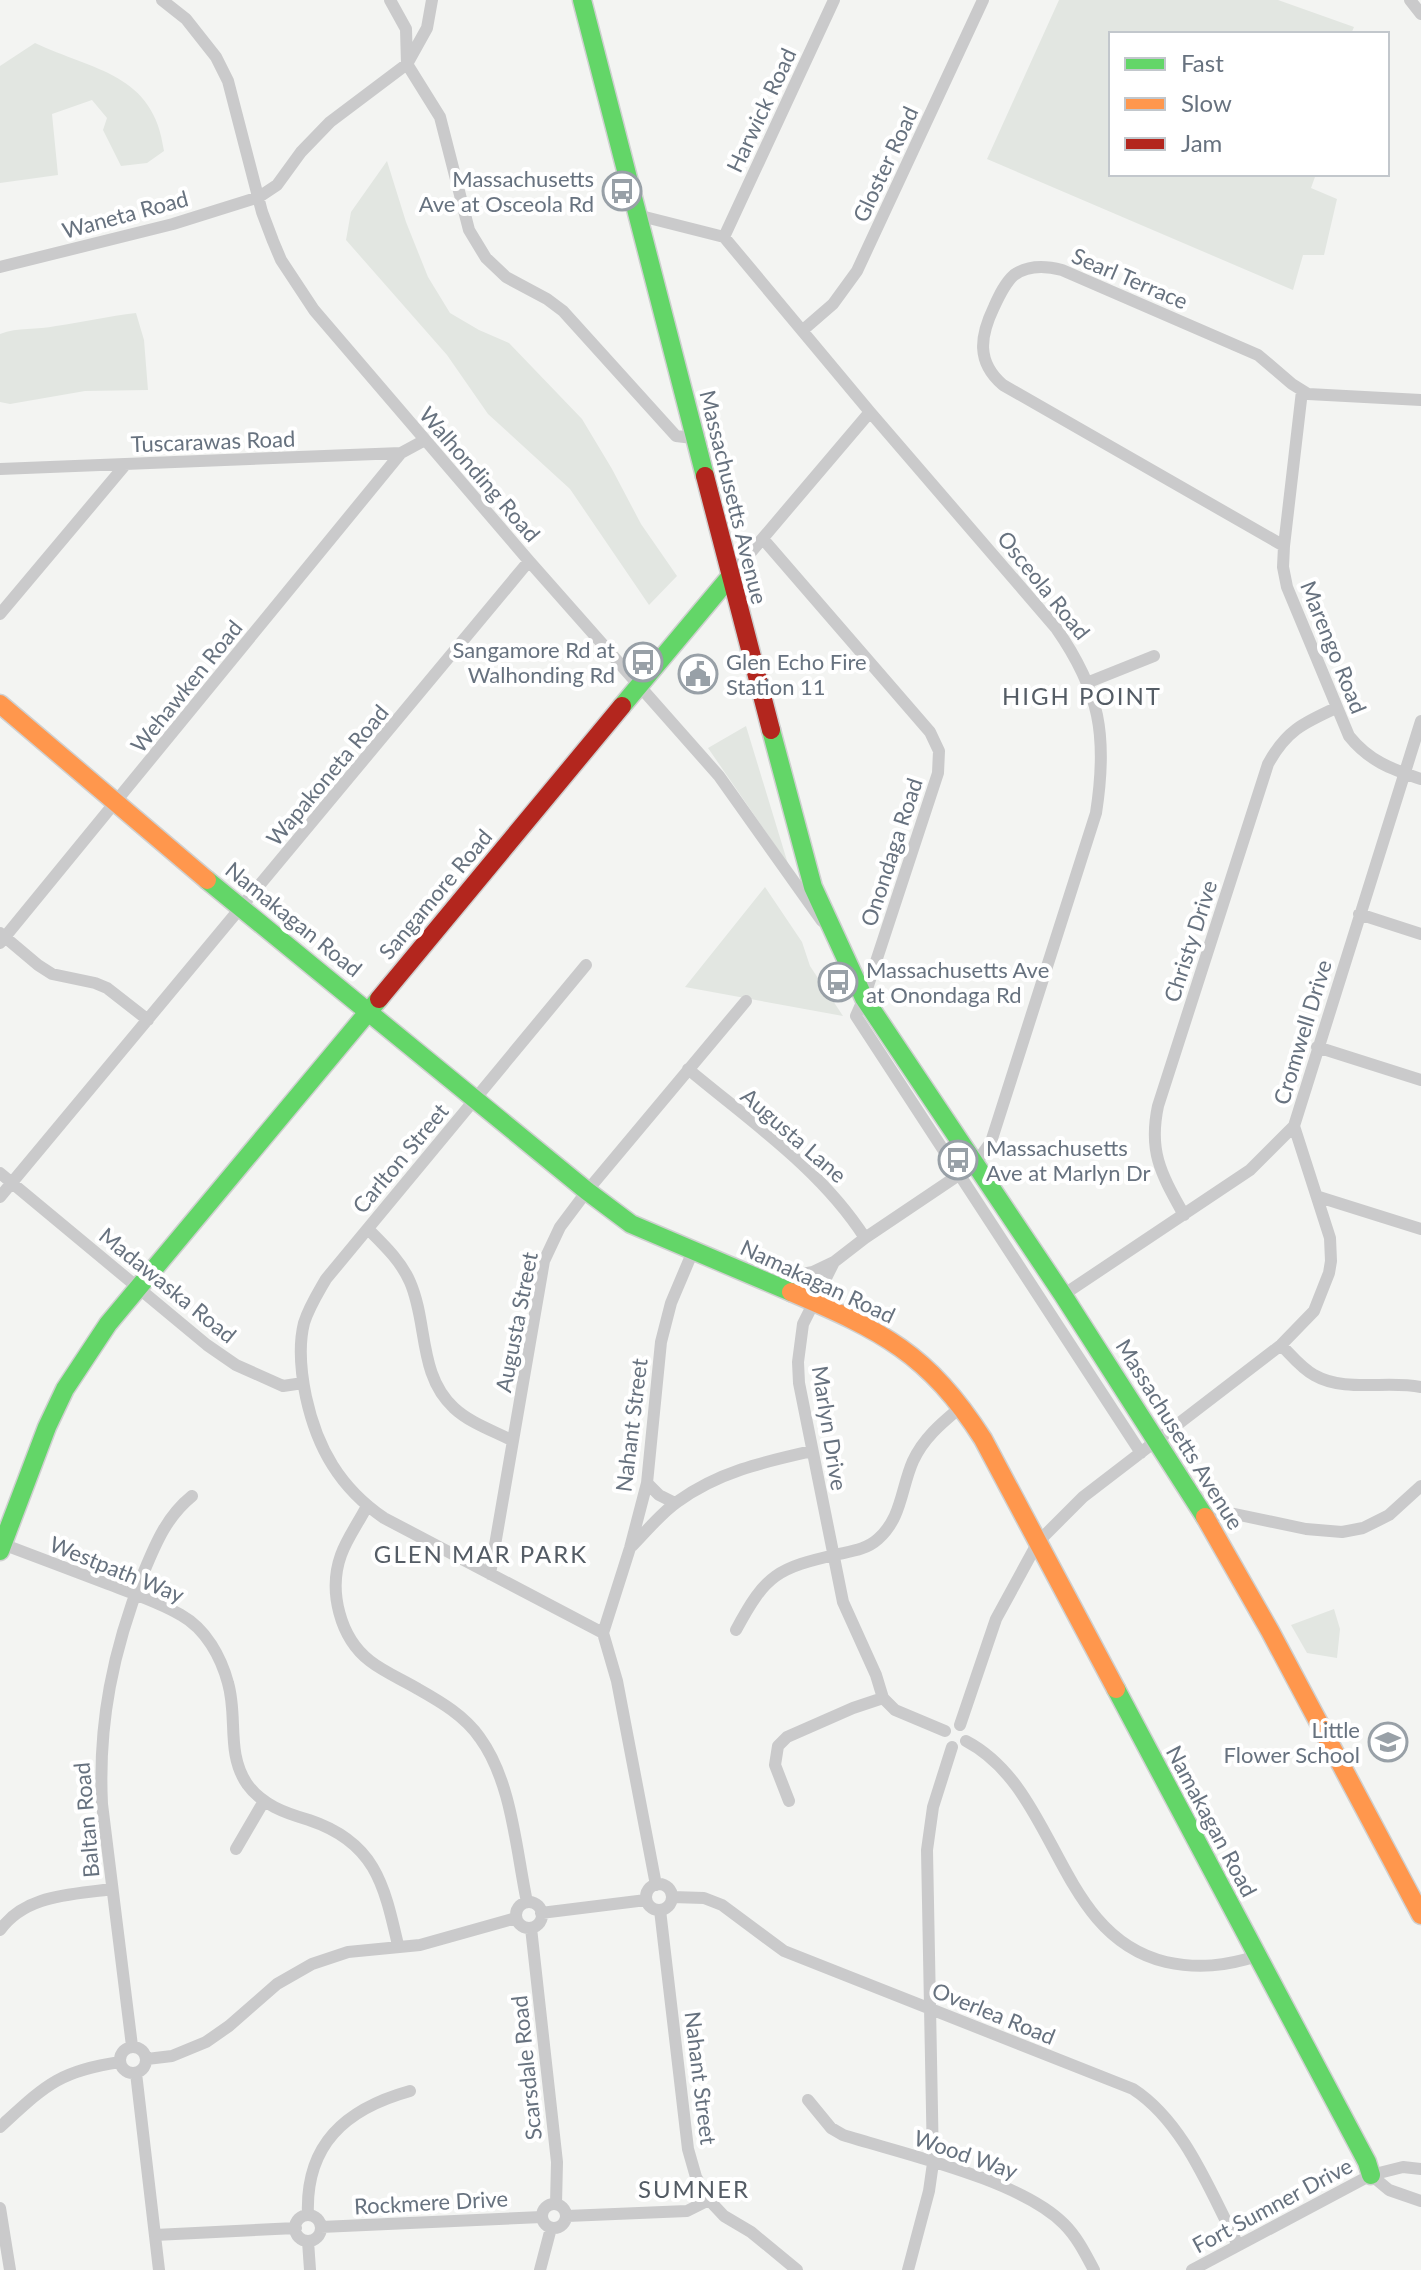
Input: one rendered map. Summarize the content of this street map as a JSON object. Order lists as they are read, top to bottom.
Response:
{
  "streets": {
    "street": [
      "Harwick Road",
      "Gloster Road",
      "Waneta Road",
      "Searl Terrace",
      "Tuscarawas Road",
      "Walhonding Road",
      "Massachusetts Avenue",
      "Osceola Road",
      "Marengo Road",
      "Wehawken Road",
      "Wapakoneta Road",
      "Onondaga Road",
      "Sangamore Road",
      "Namakagan Road",
      "Christy Drive",
      "Cromwell Drive",
      "Augusta Lane",
      "Carlton Street",
      "Madawaska Road",
      "Augusta Street",
      "Nahant Street",
      "Marlyn Drive",
      "Westpath Way",
      "Baltan Road",
      "Overlea Road",
      "Scarsdale Road",
      "Wood Way",
      "Rockmere Drive",
      "Fort Sumner Drive"
    ]
  },
  "crossings": [
    ["Harwick Road", "Osceola Road"],
    ["Gloster Road", "Osceola Road"],
    ["Waneta Road", "Walhonding Road"],
    ["Searl Terrace", "Marengo Road"],
    ["Tuscarawas Road", "Walhonding Road"],
    ["Tuscarawas Road", "Wehawken Road"],
    ["Walhonding Road", "Massachusetts Avenue"],
    ["Walhonding Road", "Wapakoneta Road"],
    ["Walhonding Road", "Sangamore Road"],
    ["Massachusetts Avenue", "Osceola Road"],
    ["Massachusetts Avenue", "Onondaga Road"],
    ["Massachusetts Avenue", "Sangamore Road"],
    ["Massachusetts Avenue", "Cromwell Drive"],
    ["Massachusetts Avenue", "Marlyn Drive"],
    ["Osceola Road", "Sangamore Road"],
    ["Osceola Road", "Marlyn Drive"],
    ["Marengo Road", "Christy Drive"],
    ["Marengo Road", "Cromwell Drive"],
    ["Wehawken Road", "Namakagan Road"],
    ["Wapakoneta Road", "Namakagan Road"],
    ["Wapakoneta Road", "Madawaska Road"],
    ["Onondaga Road", "Sangamore Road"],
    ["Sangamore Road", "Namakagan Road"],
    ["Sangamore Road", "Madawaska Road"],
    ["Sangamore Road", "Westpath Way"],
    ["Namakagan Road", "Carlton Street"],
    ["Namakagan Road", "Augusta Street"],
    ["Namakagan Road", "Nahant Street"],
    ["Namakagan Road", "Marlyn Drive"],
    ["Namakagan Road", "Fort Sumner Drive"],
    ["Christy Drive", "Cromwell Drive"],
    ["Augusta Lane", "Augusta Street"],
    ["Augusta Lane", "Marlyn Drive"],
    ["Carlton Street", "Madawaska Road"],
    ["Nahant Street", "Overlea Road"],
    ["Westpath Way", "Baltan Road"],
    ["Overlea Road", "Fort Sumner Drive"],
    ["Scarsdale Road", "Rockmere Drive"]
  ],
  "districts": ["HIGH POINT", "GLEN MAR PARK", "SUMNER"],
  "places": {
    "bus stop": [
      "Massachusetts Ave at Osceola Rd",
      "Sangamore Rd at Walhonding Rd",
      "Massachusetts Ave at Onondaga Rd",
      "Massachusetts Ave at Marlyn Dr"
    ],
    "public building": ["Glen Echo Fire Station 11"],
    "school or university": ["Little Flower School"]
  },
  "legend": ["Fast", "Slow", "Jam"]
}
